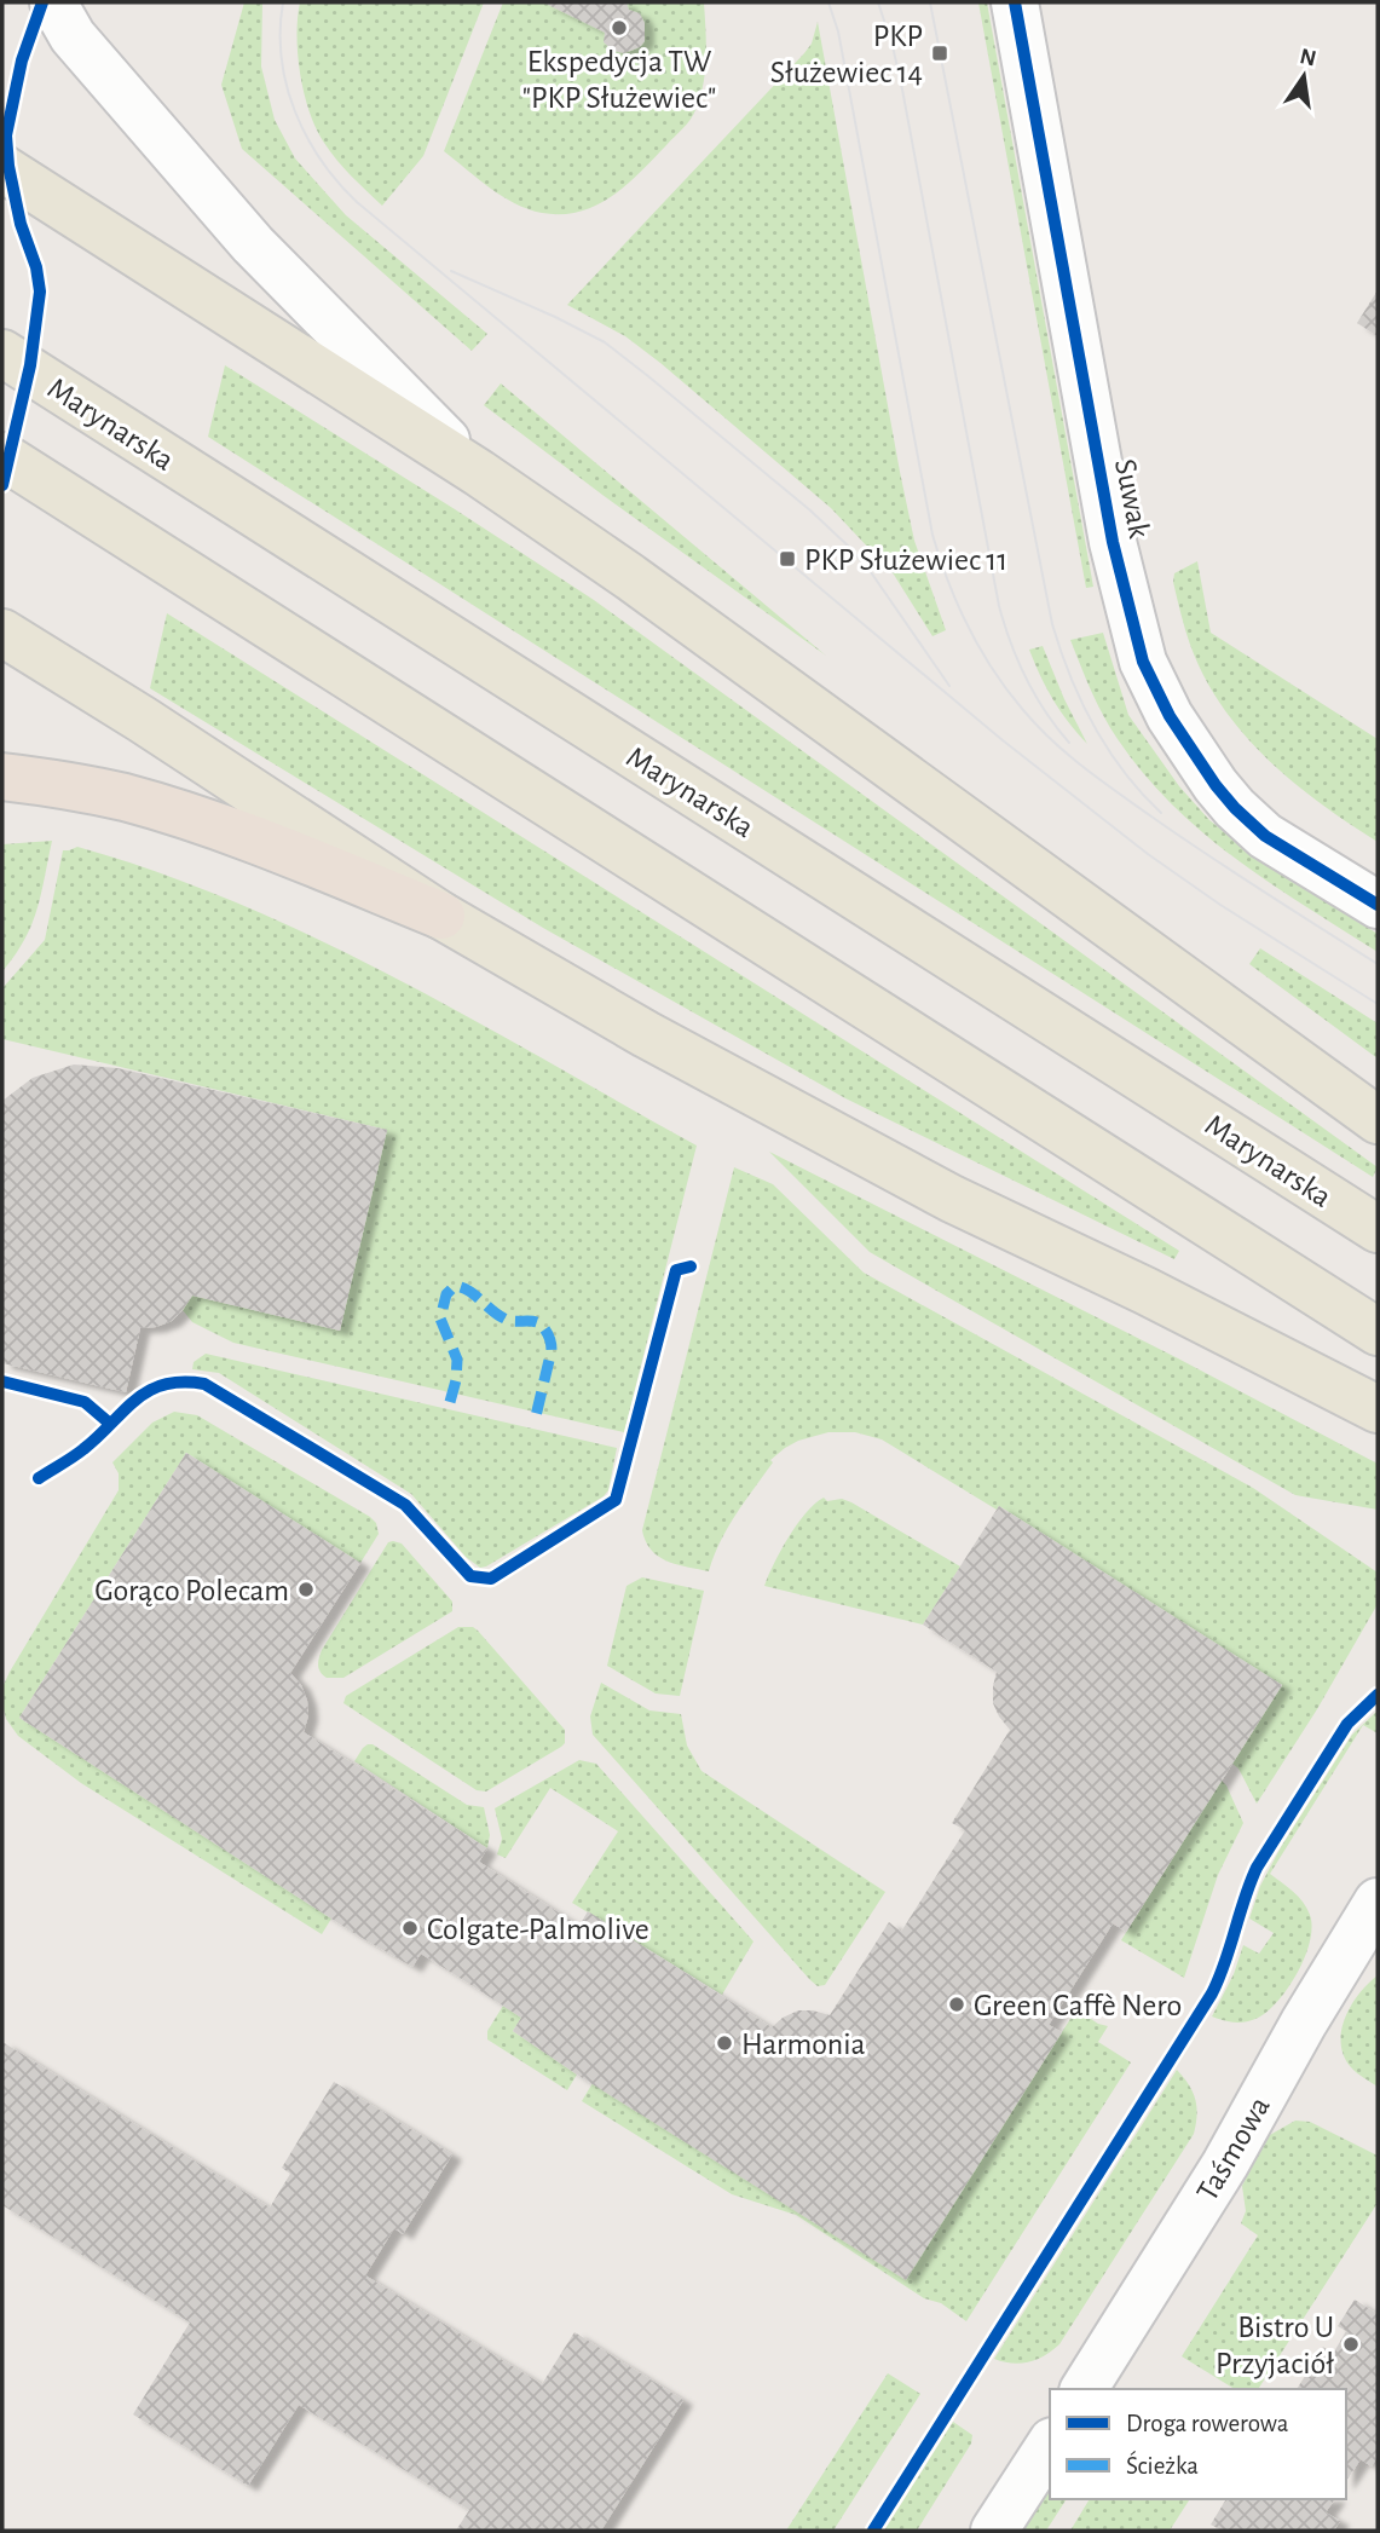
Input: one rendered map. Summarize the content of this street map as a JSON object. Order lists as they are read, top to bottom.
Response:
{
  "streets": {
    "main road": ["Marynarska"],
    "street": ["Suwak", "Taśmowa"]
  },
  "places": {
    "other": [
      "Ekspedycja TW \"PKP Służewiec\"",
      "Gorąco Polecam",
      "Colgate-Palmolive",
      "Green Caffè Nero",
      "Harmonia",
      "Bistro U Przyjaciół"
    ],
    "transit": ["PKP Służewiec 14", "PKP Służewiec 11"]
  },
  "legend": ["Droga rowerowa", "Ścieżka"],
  "north": "top"
}
